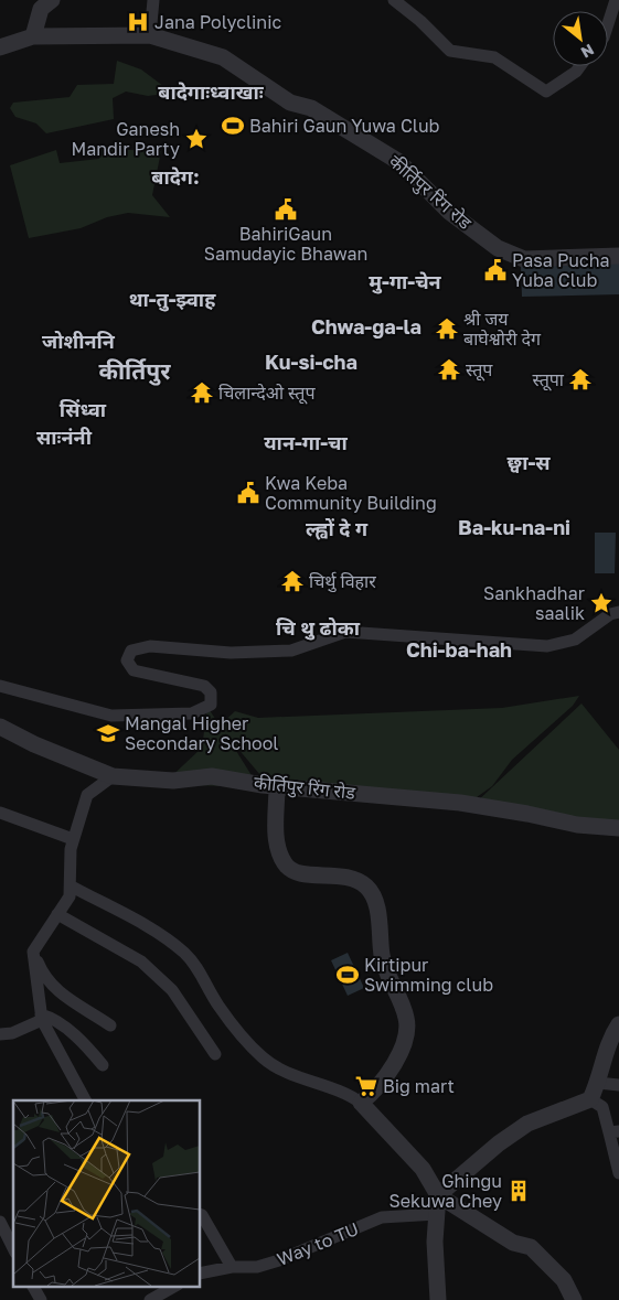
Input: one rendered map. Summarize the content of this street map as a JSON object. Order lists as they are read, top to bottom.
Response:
{
  "streets": {
    "street": ["कीर्तिपुर रिंग रोड", "Way to TU"]
  },
  "districts": [
    "बादेगाःध्वाखाः",
    "बादेग:",
    "मु-गा-चेन",
    "था-तु-झ्वाह",
    "Chwa-ga-la",
    "जोशीननि",
    "Ku-si-cha",
    "कीर्तिपुर",
    "सिंध्वा",
    "साःनंनी",
    "यान-गा-चा",
    "छ्वा-स",
    "Ba-ku-na-ni",
    "ल्ह्वों दे ग",
    "चि थु ढोका",
    "Chi-ba-hah"
  ],
  "places": {
    "hospital": ["Jana Polyclinic"],
    "sports": ["Bahiri Gaun Yuwa Club", "Kirtipur Swimming club"],
    "place": ["Ganesh Mandir Party", "Sankhadhar saalik"],
    "public building": ["BahiriGaun Samudayic Bhawan", "Pasa Pucha Yuba Club", "Kwa Keba Community Building"],
    "temple": [
      "श्री जय बाघेश्वोरी देग",
      "स्तूप",
      "स्तूपा",
      "चिलान्देओ स्तूप",
      "चिर्थु विहार"
    ],
    "school or university": ["Mangal Higher Secondary School"],
    "supermarket": ["Big mart"],
    "building": ["Ghingu Sekuwa Chey"]
  },
  "north": "bottom right"
}
